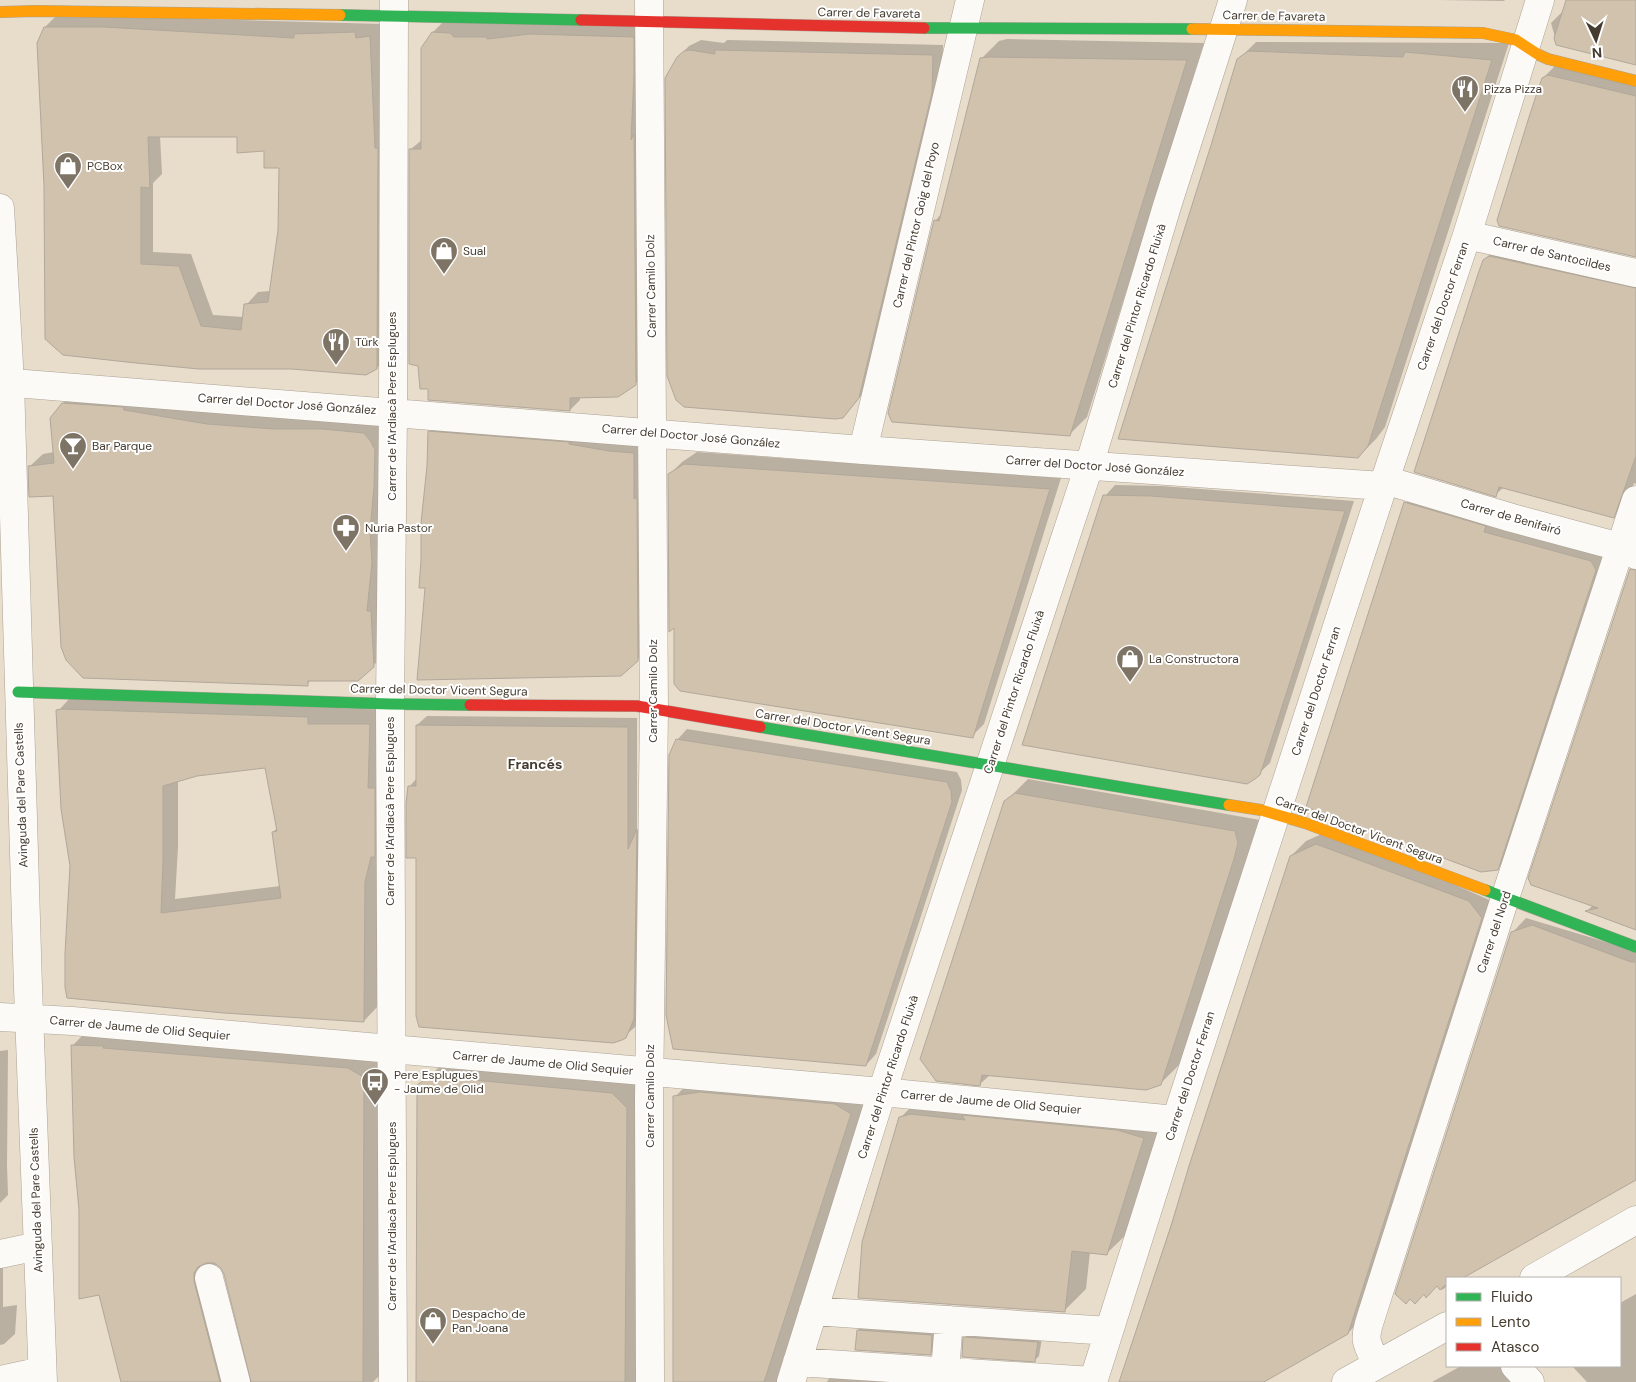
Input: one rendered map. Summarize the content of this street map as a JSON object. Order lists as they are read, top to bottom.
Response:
{
  "streets": {
    "street": [
      "Carrer de Favareta",
      "Carrer del Pintor Goig del Poyo",
      "Carrer de Santocildes",
      "Carrer Camilo Dolz",
      "Carrer del Pintor Ricardo Fluixà",
      "Carrer del Doctor Ferran",
      "Carrer del Doctor José González",
      "Carrer de l'Ardiacà Pere Esplugues",
      "Carrer de Benifairó",
      "Carrer del Doctor Vicent Segura",
      "Avinguda del Pare Castells",
      "Carrer del Nord",
      "Carrer de Jaume de Olid Sequier"
    ]
  },
  "crossings": [
    ["Carrer de Favareta", "Carrer del Pintor Goig del Poyo"],
    ["Carrer de Favareta", "Carrer Camilo Dolz"],
    ["Carrer de Favareta", "Carrer del Pintor Ricardo Fluixà"],
    ["Carrer de Favareta", "Carrer del Doctor Ferran"],
    ["Carrer de Favareta", "Carrer de l'Ardiacà Pere Esplugues"],
    ["Carrer del Pintor Goig del Poyo", "Carrer del Doctor José González"],
    ["Carrer de Santocildes", "Carrer del Doctor Ferran"],
    ["Carrer Camilo Dolz", "Carrer del Doctor José González"],
    ["Carrer Camilo Dolz", "Carrer del Doctor Vicent Segura"],
    ["Carrer Camilo Dolz", "Carrer de Jaume de Olid Sequier"],
    ["Carrer del Pintor Ricardo Fluixà", "Carrer del Doctor José González"],
    ["Carrer del Pintor Ricardo Fluixà", "Carrer del Doctor Vicent Segura"],
    ["Carrer del Pintor Ricardo Fluixà", "Carrer de Jaume de Olid Sequier"],
    ["Carrer del Doctor Ferran", "Carrer del Doctor José González"],
    ["Carrer del Doctor Ferran", "Carrer de Benifairó"],
    ["Carrer del Doctor Ferran", "Carrer del Doctor Vicent Segura"],
    ["Carrer del Doctor Ferran", "Carrer de Jaume de Olid Sequier"],
    ["Carrer del Doctor José González", "Carrer de l'Ardiacà Pere Esplugues"],
    ["Carrer del Doctor José González", "Carrer de Benifairó"],
    ["Carrer del Doctor José González", "Avinguda del Pare Castells"],
    ["Carrer de l'Ardiacà Pere Esplugues", "Carrer del Doctor Vicent Segura"],
    ["Carrer de l'Ardiacà Pere Esplugues", "Carrer de Jaume de Olid Sequier"],
    ["Carrer de Benifairó", "Carrer del Nord"],
    ["Carrer del Doctor Vicent Segura", "Avinguda del Pare Castells"],
    ["Carrer del Doctor Vicent Segura", "Carrer del Nord"],
    ["Avinguda del Pare Castells", "Carrer de Jaume de Olid Sequier"]
  ],
  "districts": ["Francés"],
  "places": {
    "restaurant": ["Pizza Pizza", "Türk"],
    "shop": [
      "PCBox",
      "Sual",
      "La Constructora",
      "Despacho de Pan Joana"
    ],
    "bar": ["Bar Parque"],
    "pharmacy": ["Nuria Pastor"],
    "bus stop": ["Pere Esplugues - Jaume de Olid"]
  },
  "legend": ["Fluido", "Lento", "Atasco"],
  "north": "bottom"
}
